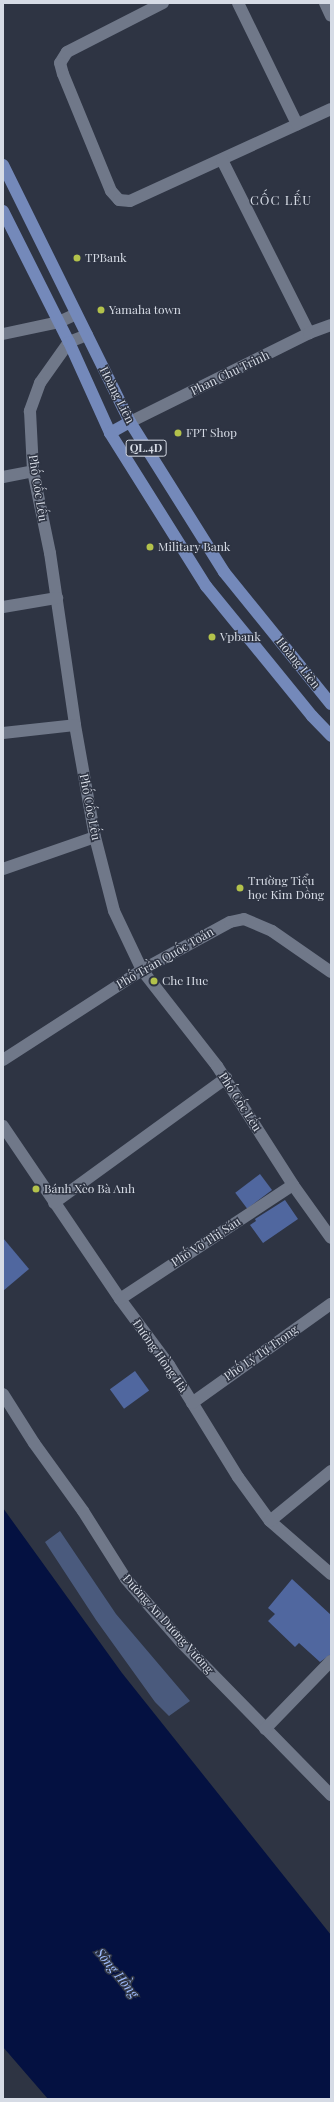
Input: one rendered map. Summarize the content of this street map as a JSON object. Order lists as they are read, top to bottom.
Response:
{
  "streets": {
    "main road": ["Hoàng Liên", "QL.4D"],
    "street": [
      "Phan Chu Trinh",
      "Phố Cốc Lếu",
      "Phố Trần Quốc Toản",
      "Phố Võ Thị Sáu",
      "Phố Lý Tự Trọng",
      "Đường Hồng Hà",
      "Đường An Dương Vương"
    ]
  },
  "crossings": [
    ["Phan Chu Trinh", "Hoàng Liên"],
    ["Hoàng Liên", "Phố Cốc Lếu"],
    ["Phố Cốc Lếu", "Phố Trần Quốc Toản"],
    ["Phố Cốc Lếu", "Phố Võ Thị Sáu"],
    ["Phố Võ Thị Sáu", "Đường Hồng Hà"],
    ["Phố Lý Tự Trọng", "Đường Hồng Hà"]
  ],
  "districts": ["CỐC LẾU"],
  "water": ["Sông Hồng"],
  "places": [
    "TPBank",
    "Yamaha town",
    "FPT Shop",
    "Military Bank",
    "Vpbank",
    "Trường Tiểu học Kim Đồng",
    "Che Hue",
    "Bánh Xèo Bà Anh"
  ]
}
